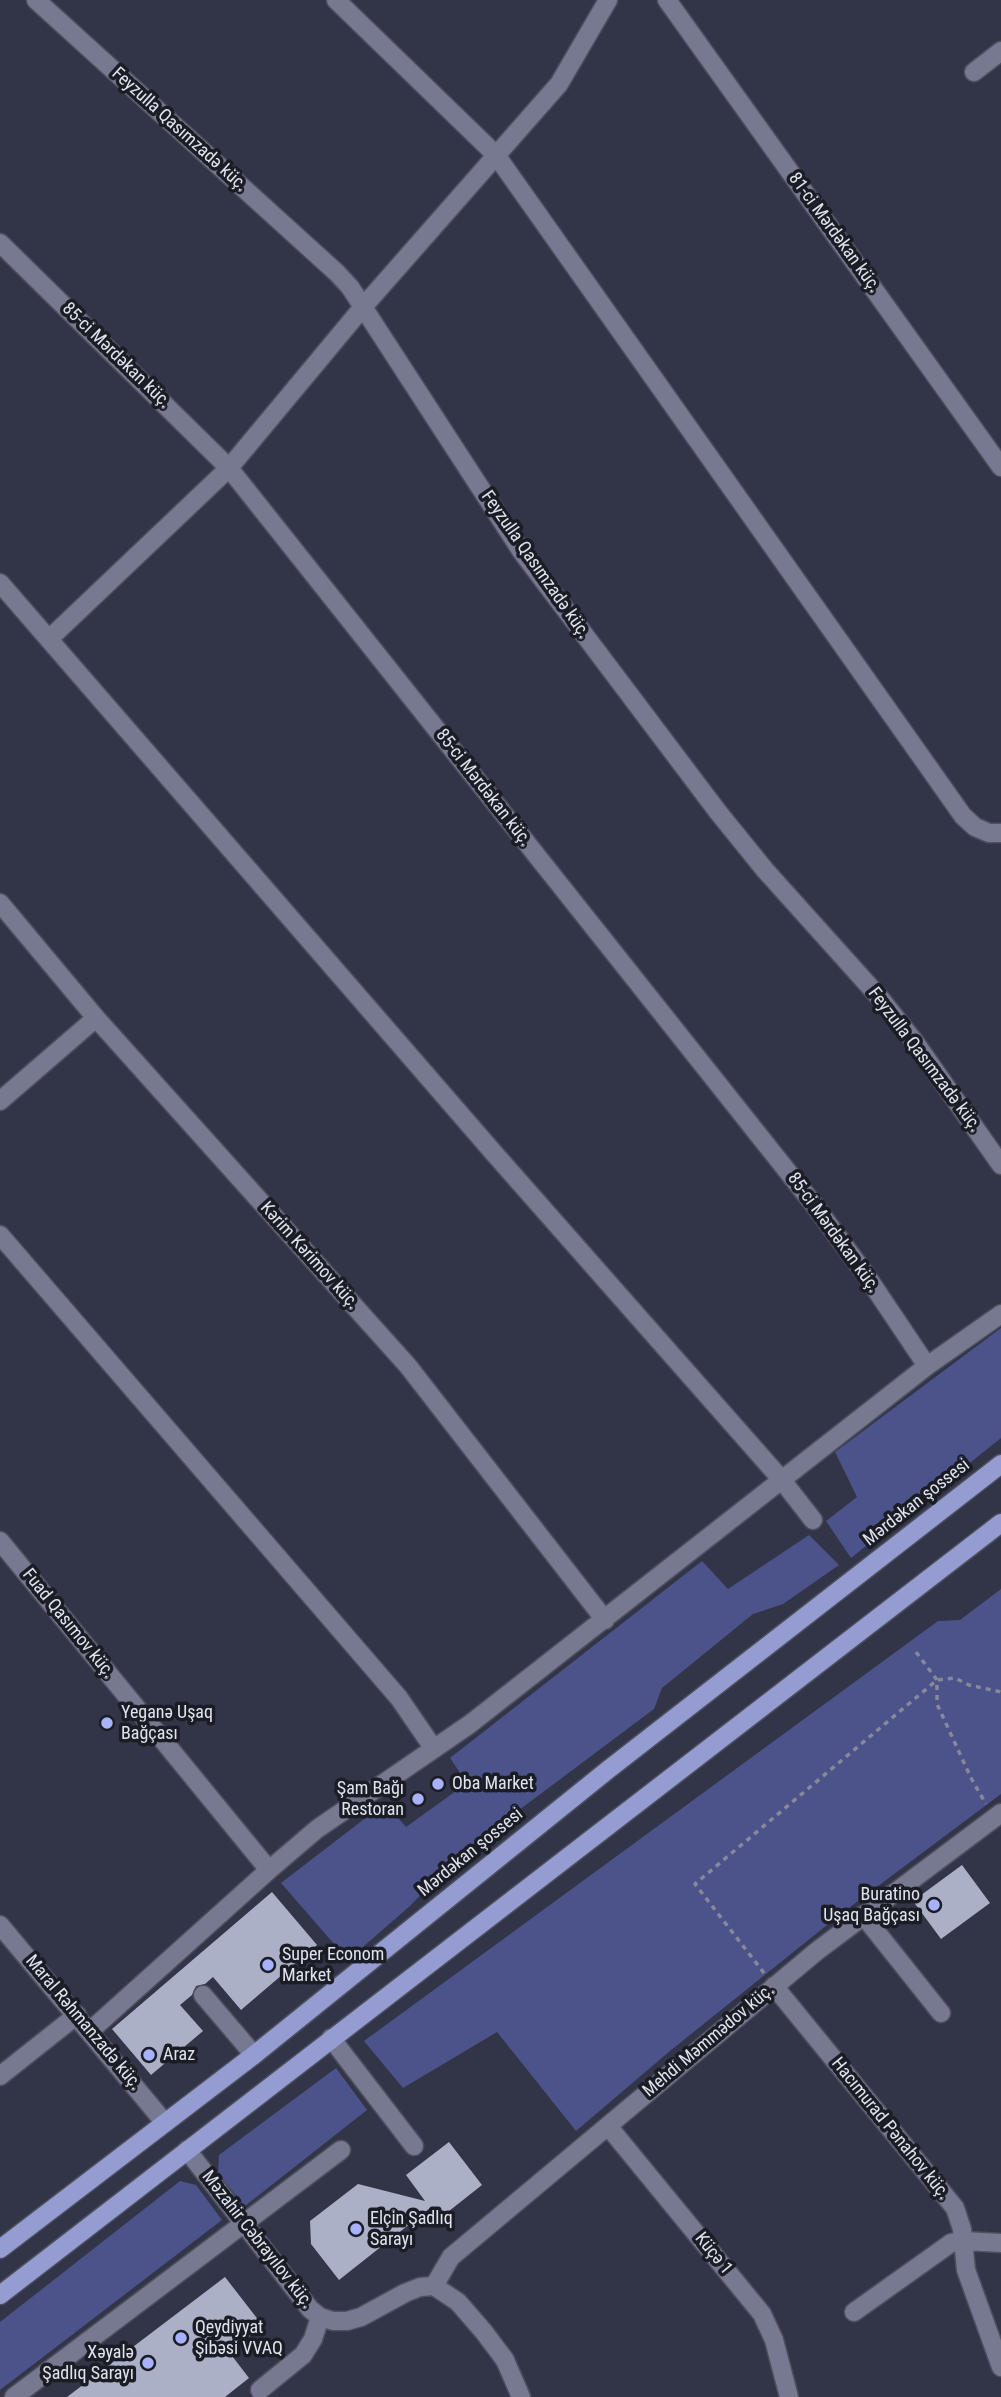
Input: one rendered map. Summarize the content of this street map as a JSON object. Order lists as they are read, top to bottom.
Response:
{
  "streets": {
    "main road": ["Mərdəkan şossesi"],
    "street": [
      "Feyzulla Qasımzadə küç.",
      "81-ci Mərdəkan küç.",
      "85-ci Mərdəkan küç.",
      "Kərim Kərimov küç.",
      "Fuad Qasımov küç.",
      "Maral Rəhmanzadə küç.",
      "Mehdi Məmmədov küç.",
      "Hacımurad Pənahov küç.",
      "Məzahir Cəbrayılov küç.",
      "Küçə 1"
    ]
  },
  "crossings": [
    ["Mərdəkan şossesi", "Maral Rəhmanzadə küç."],
    ["Mehdi Məmmədov küç.", "Hacımurad Pənahov küç."],
    ["Mehdi Məmmədov küç.", "Məzahir Cəbrayılov küç."],
    ["Mehdi Məmmədov küç.", "Küçə 1"]
  ],
  "places": [
    "Yeganə Uşaq Bağçası",
    "Oba Market",
    "Şam Bağı Restoran",
    "Buratino Uşaq Bağçası",
    "Super Econom Market",
    "Araz",
    "Elçin Şadlıq Sarayı",
    "Qeydiyyat Şıbəsi VVAQ",
    "Xəyalə Şadlıq Sarayı"
  ]
}
